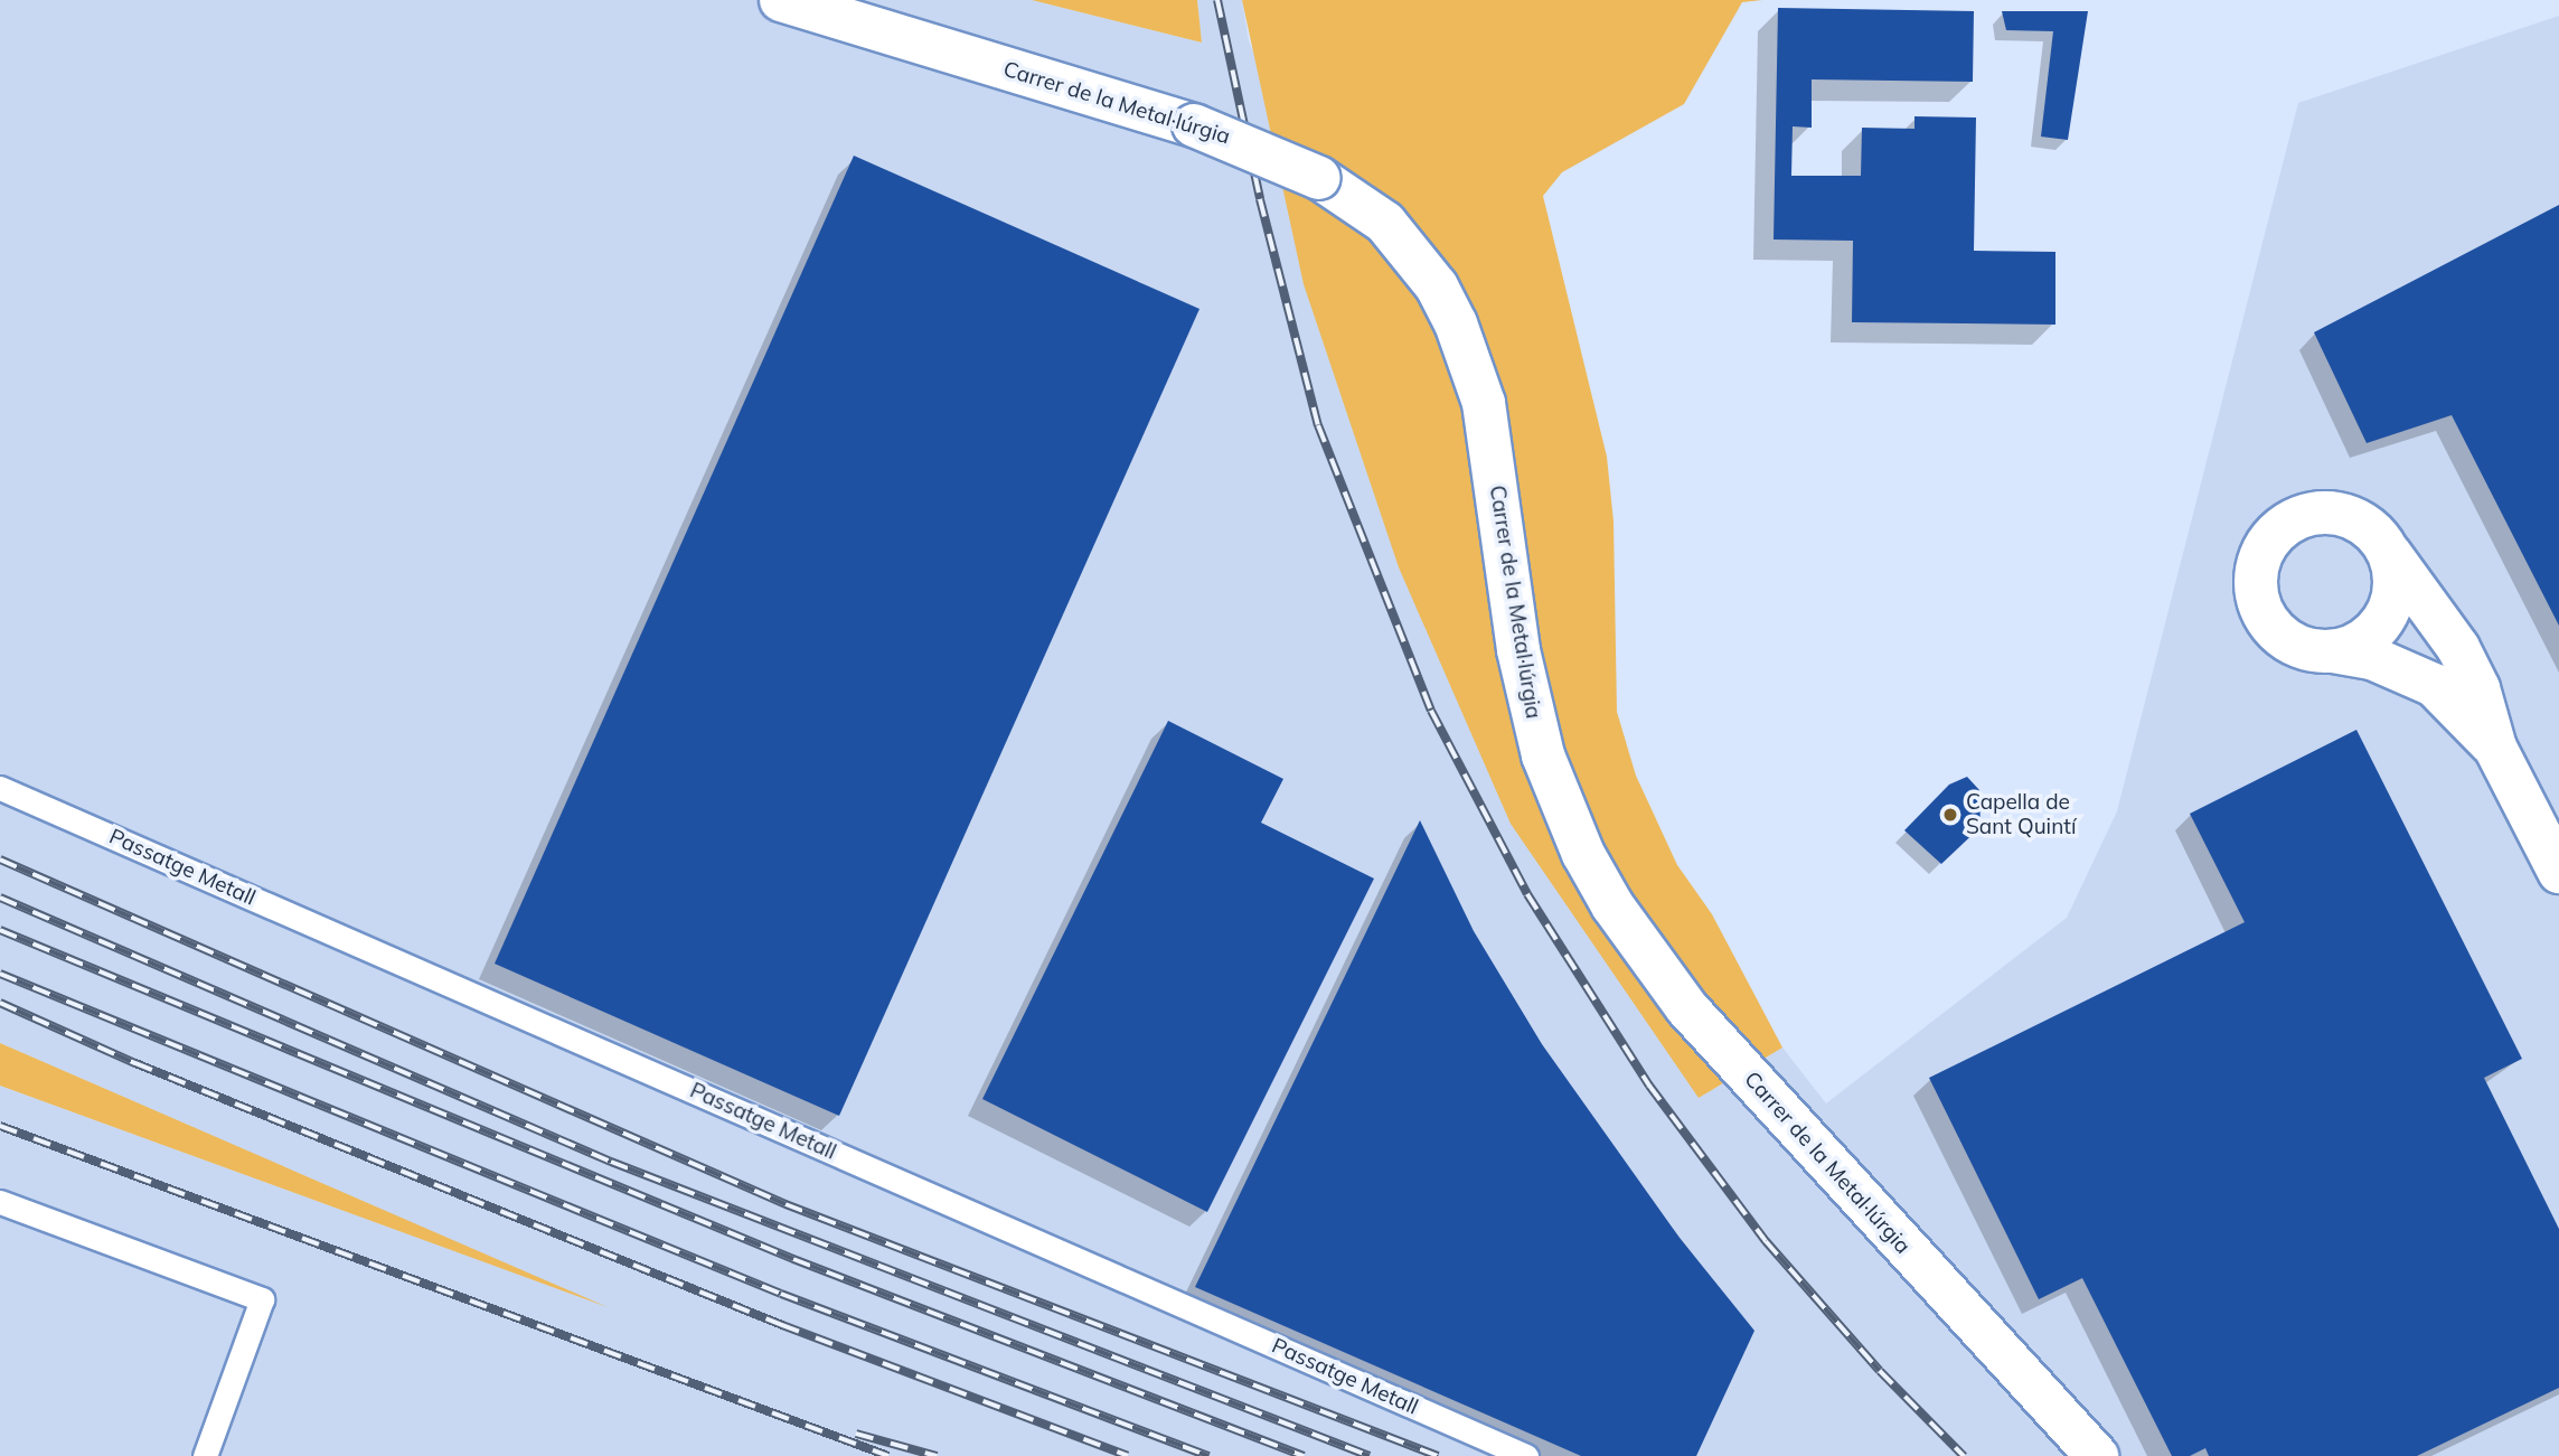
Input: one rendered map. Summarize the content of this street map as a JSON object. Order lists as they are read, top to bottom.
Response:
{
  "streets": {
    "street": ["Carrer de la Metal·lúrgia"],
    "lane": ["Passatge Metall"]
  },
  "places": ["Capella de Sant Quintí"]
}
